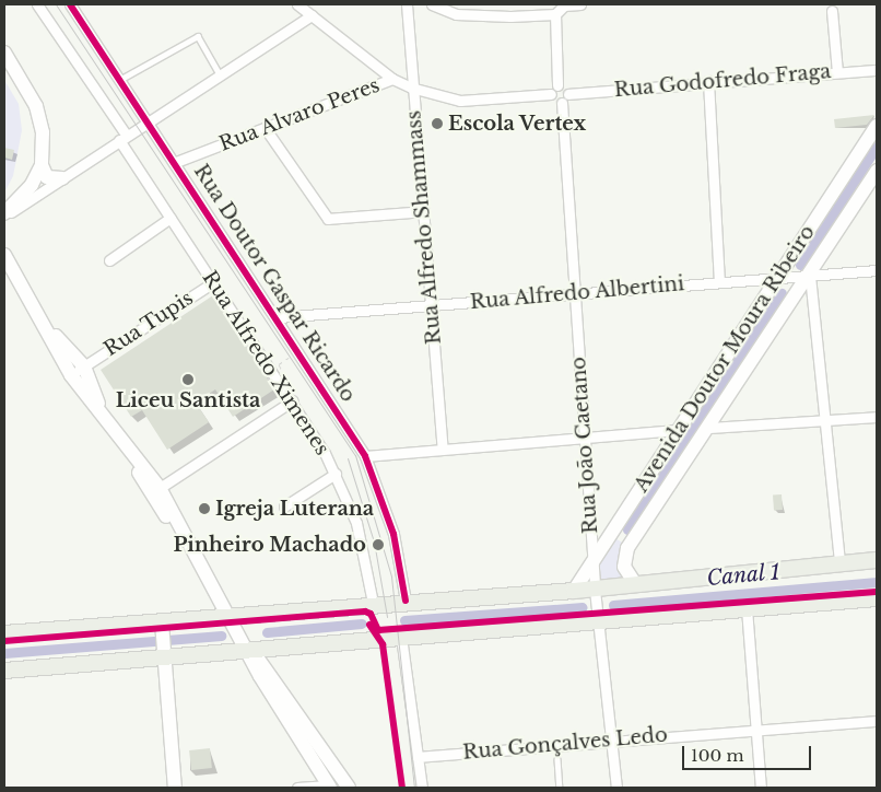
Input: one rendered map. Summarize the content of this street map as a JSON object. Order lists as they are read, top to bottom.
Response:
{
  "streets": {
    "street": [
      "Rua Godofredo Fraga",
      "Rua Alvaro Peres",
      "Rua Alfredo Shammass",
      "Rua Doutor Gaspar Ricardo",
      "Rua Alfredo Albertini",
      "Rua Tupis",
      "Avenida Doutor Moura Ribeiro",
      "Rua Alfredo Ximenes",
      "Rua João Caetano",
      "Rua Gonçalves Ledo"
    ]
  },
  "crossings": [
    ["Rua Alvaro Peres", "Rua Doutor Gaspar Ricardo"],
    ["Rua Alfredo Shammass", "Rua Alfredo Albertini"],
    ["Rua Doutor Gaspar Ricardo", "Rua Alfredo Albertini"],
    ["Rua Alfredo Albertini", "Avenida Doutor Moura Ribeiro"],
    ["Rua Alfredo Albertini", "Rua João Caetano"],
    ["Rua Tupis", "Rua Alfredo Ximenes"],
    ["Avenida Doutor Moura Ribeiro", "Rua João Caetano"],
    ["Rua João Caetano", "Rua Gonçalves Ledo"]
  ],
  "water": ["Canal 1"],
  "places": [
    "Escola Vertex",
    "Liceu Santista",
    "Igreja Luterana",
    "Pinheiro Machado"
  ],
  "scale_bar": "100 m"
}
